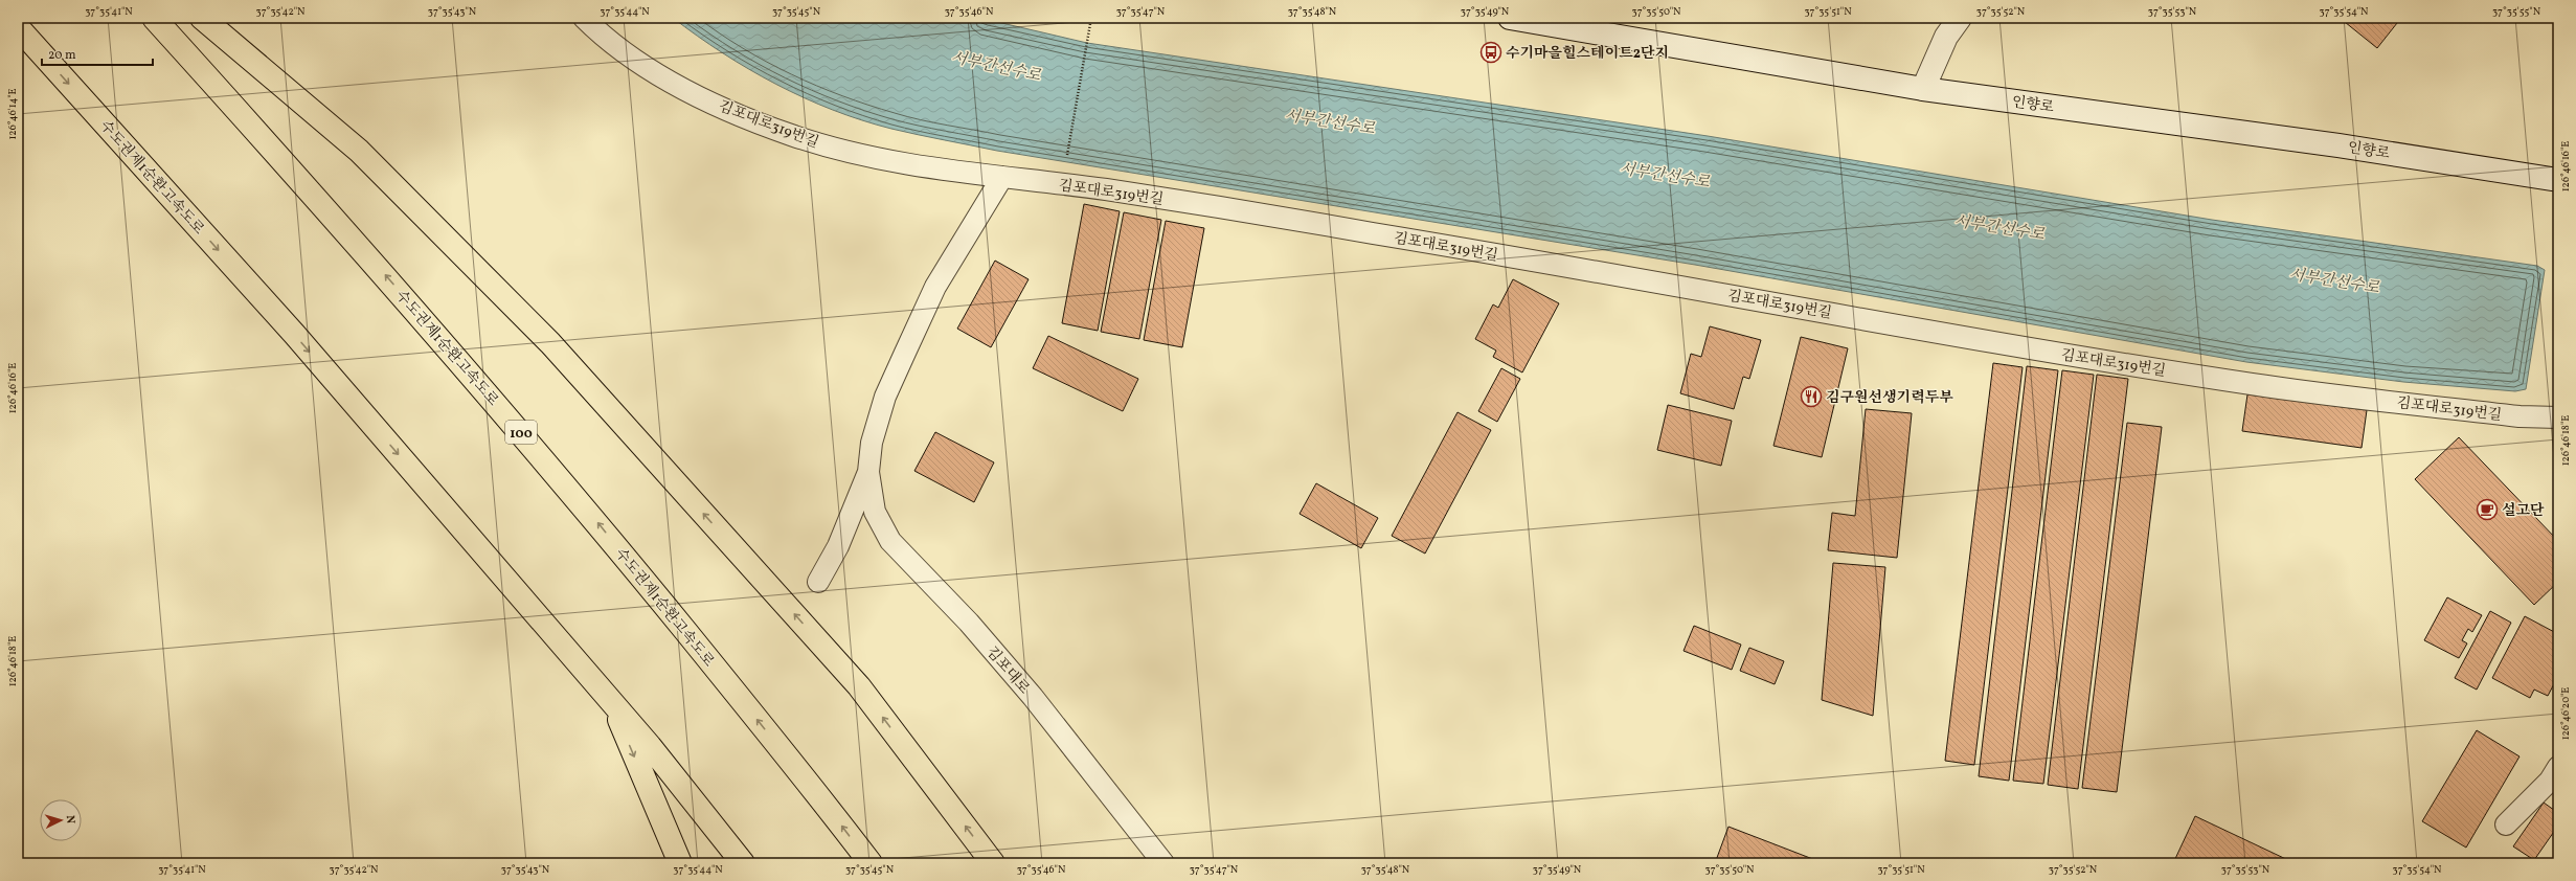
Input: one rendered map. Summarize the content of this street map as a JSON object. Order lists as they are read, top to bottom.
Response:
{
  "streets": {
    "highway": ["수도권제1순환고속도로", "100"],
    "street": ["인향로"],
    "lane": ["김포대로319번길", "김포대로"]
  },
  "water": ["서부간선수로"],
  "places": {
    "bus stop": ["수기마을힐스테이트2단지"],
    "restaurant": ["김구원선생기력두부"],
    "cafe": ["설고단"]
  },
  "scale_bar": "20 m",
  "north": "right",
  "coordinates": [
    "37°35'41\"N",
    "37°35'42\"N",
    "37°35'43\"N",
    "37°35'44\"N",
    "37°35'45\"N",
    "37°35'46\"N",
    "37°35'47\"N",
    "37°35'48\"N",
    "37°35'49\"N",
    "37°35'50\"N",
    "37°35'51\"N",
    "37°35'52\"N",
    "37°35'53\"N",
    "37°35'54\"N",
    "37°35'55\"N",
    "126°46'14\"E",
    "126°46'16\"E",
    "126°46'18\"E",
    "126°46'20\"E"
  ]
}
